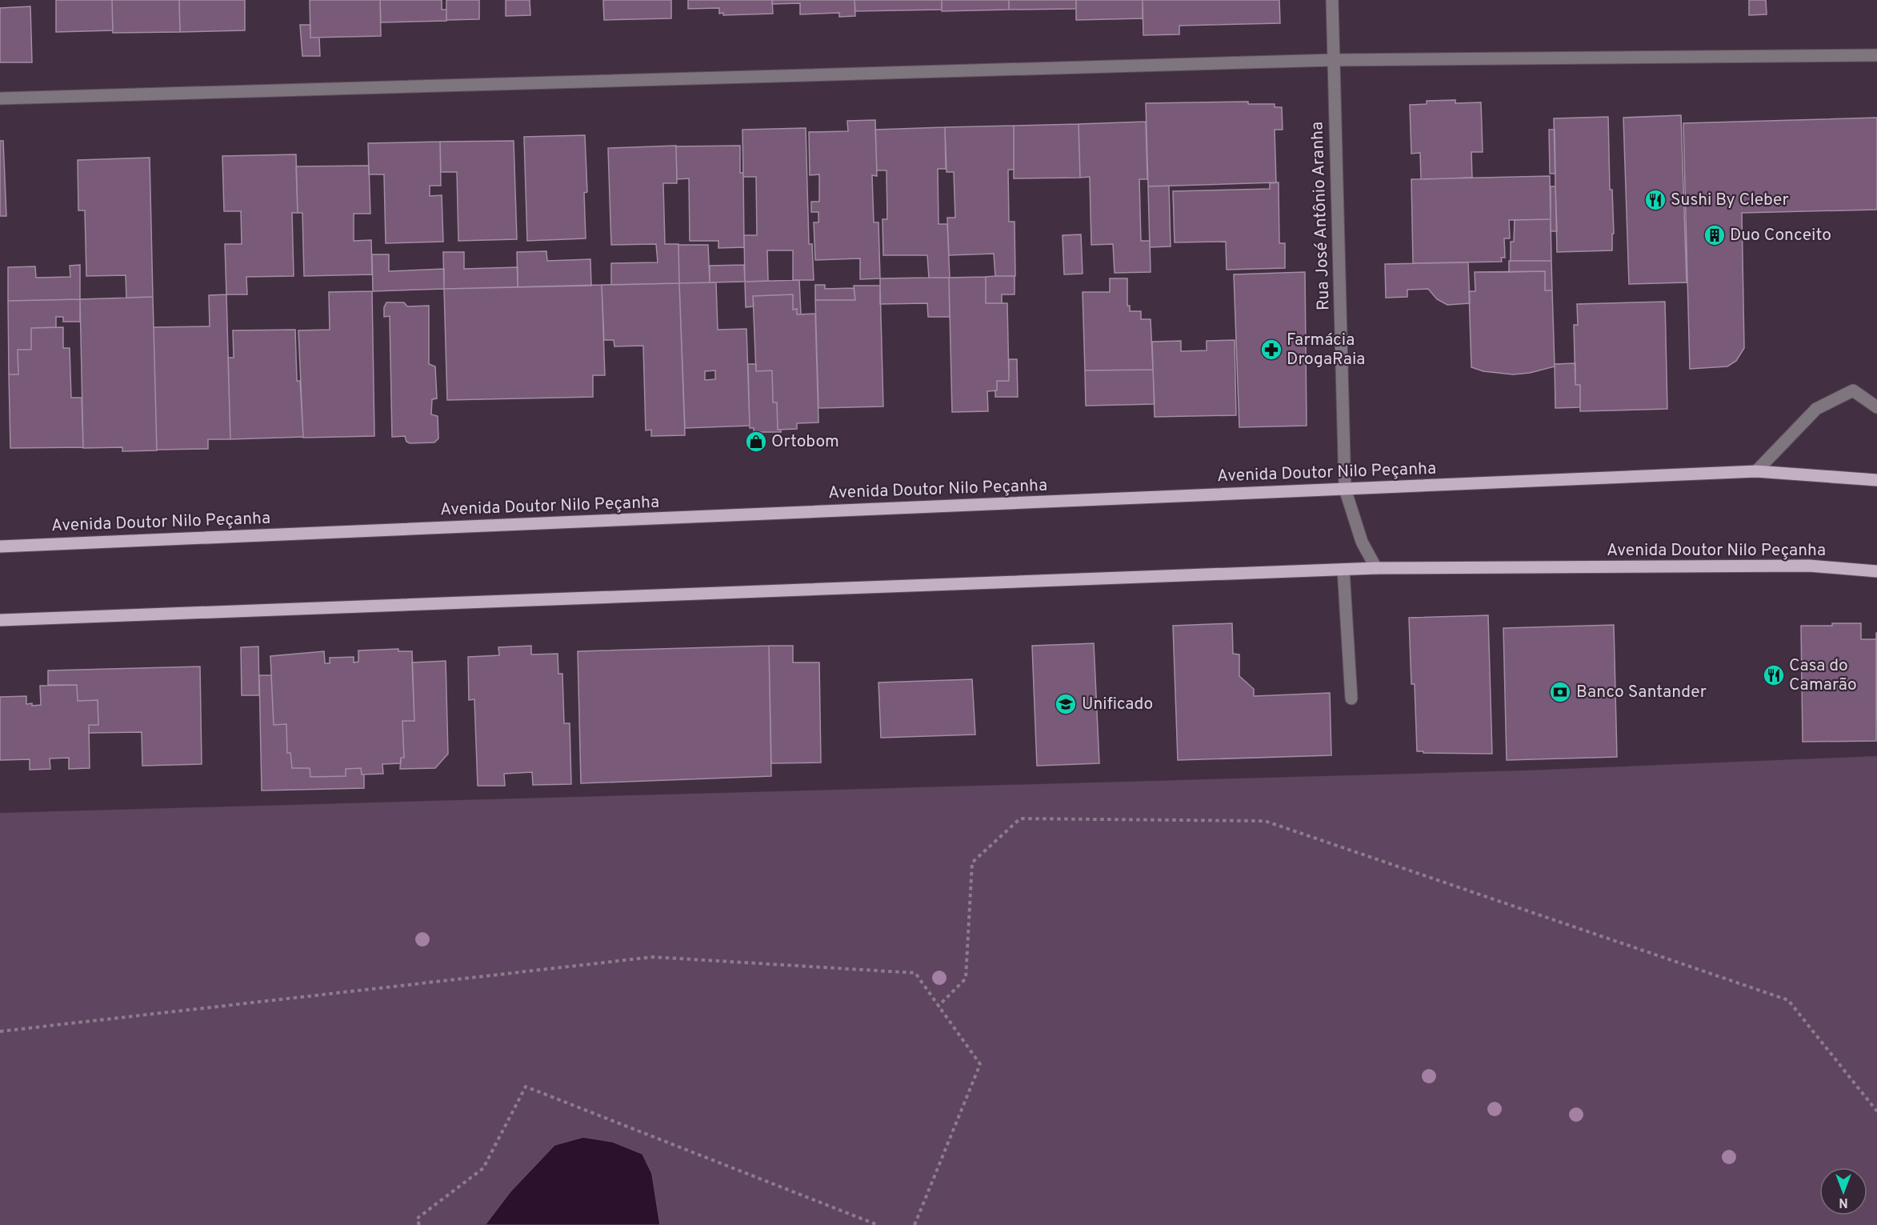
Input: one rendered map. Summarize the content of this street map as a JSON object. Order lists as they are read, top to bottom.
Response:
{
  "streets": {
    "main road": ["Avenida Doutor Nilo Peçanha"],
    "street": ["Rua José Antônio Aranha"]
  },
  "crossings": [
    ["Rua José Antônio Aranha", "Avenida Doutor Nilo Peçanha"]
  ],
  "places": {
    "restaurant": ["Sushi By Cleber", "Casa do Camarão"],
    "building": ["Duo Conceito"],
    "pharmacy": ["Farmácia DrogaRaia"],
    "shop": ["Ortobom"],
    "bank": ["Banco Santander"],
    "school or university": ["Unificado"]
  },
  "north": "bottom"
}
